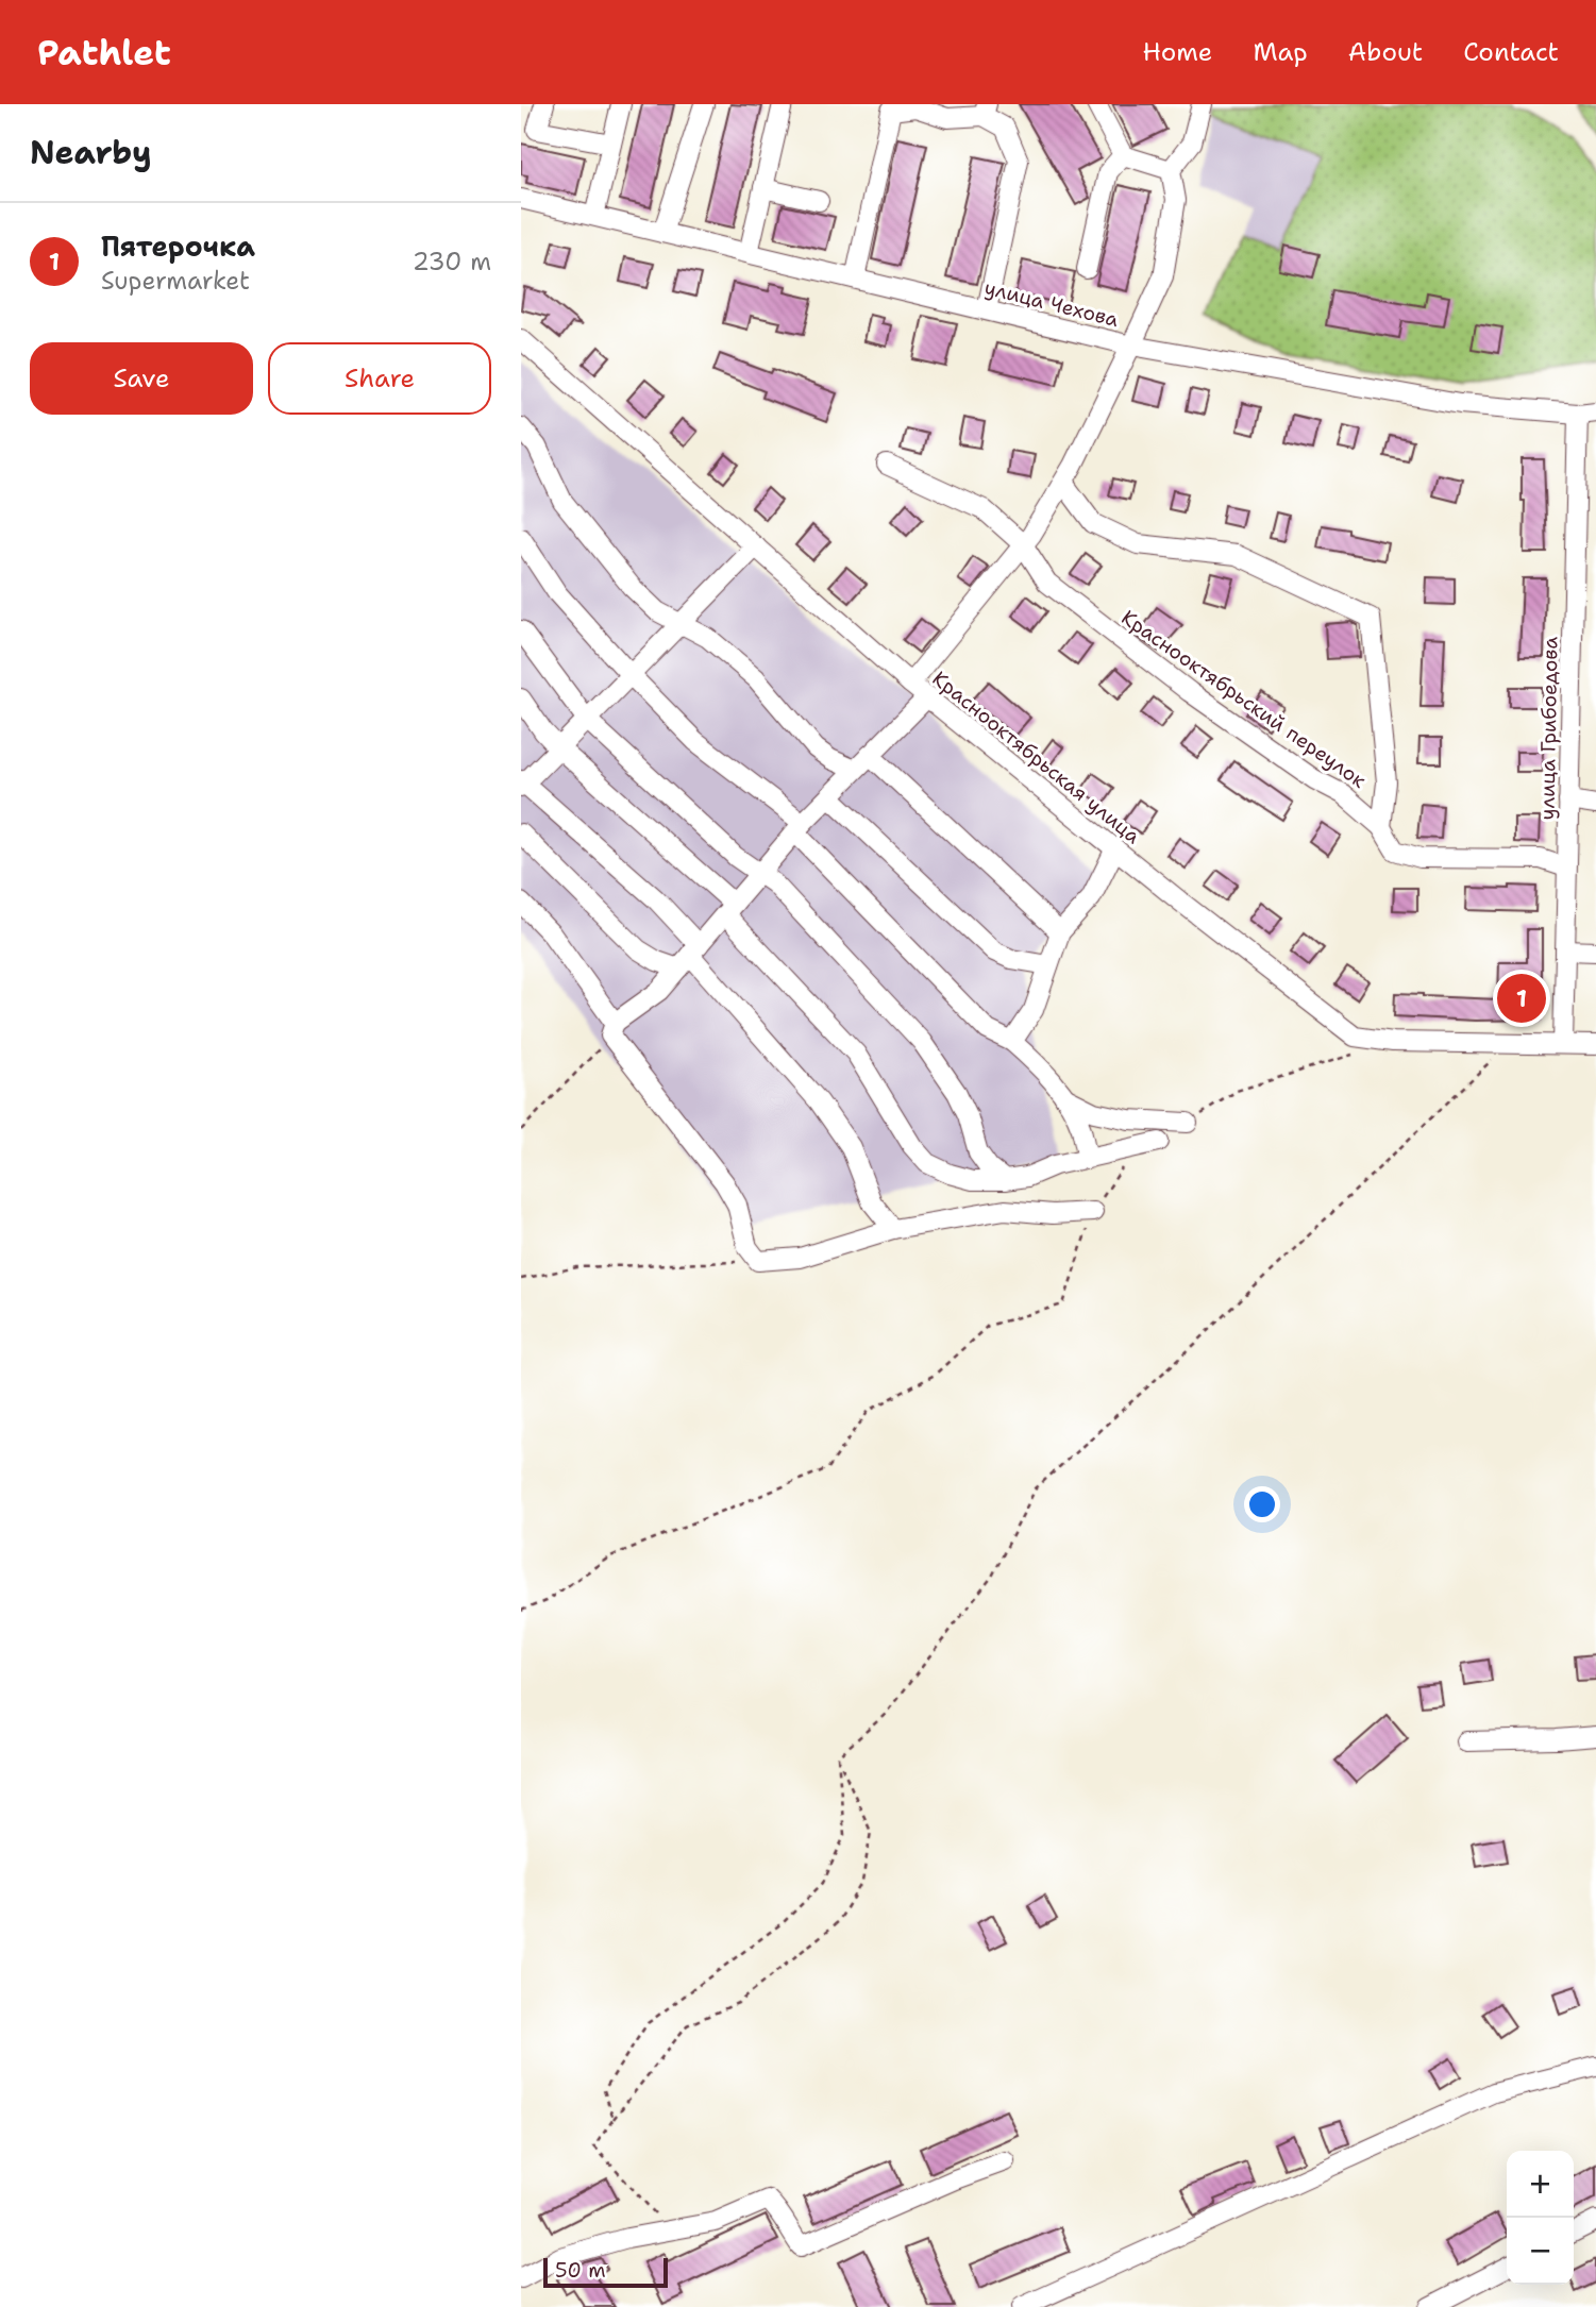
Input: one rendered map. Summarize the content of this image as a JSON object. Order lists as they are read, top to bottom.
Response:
{
  "streets": {
    "street": [
      "улица Чехова",
      "Краснооктябрьский переулок",
      "улица Грибоедова",
      "Краснооктябрьская улица"
    ]
  },
  "crossings": [
    ["улица Чехова", "улица Грибоедова"],
    ["Краснооктябрьский переулок", "улица Грибоедова"],
    ["улица Грибоедова", "Краснооктябрьская улица"]
  ],
  "scale_bar": "50 m",
  "page": {
    "header": "Pathlet",
    "nav": [
      "Home",
      "Map",
      "About",
      "Contact"
    ],
    "heading": "Nearby",
    "list": [
      {
        "mark": "1",
        "name": "Пятерочка",
        "note": "Supermarket",
        "value": "230 m"
      }
    ],
    "buttons": ["Save", "Share"],
    "pins": "1",
    "map_buttons": ["+", "−"],
    "scale": "50 m"
  }
}
